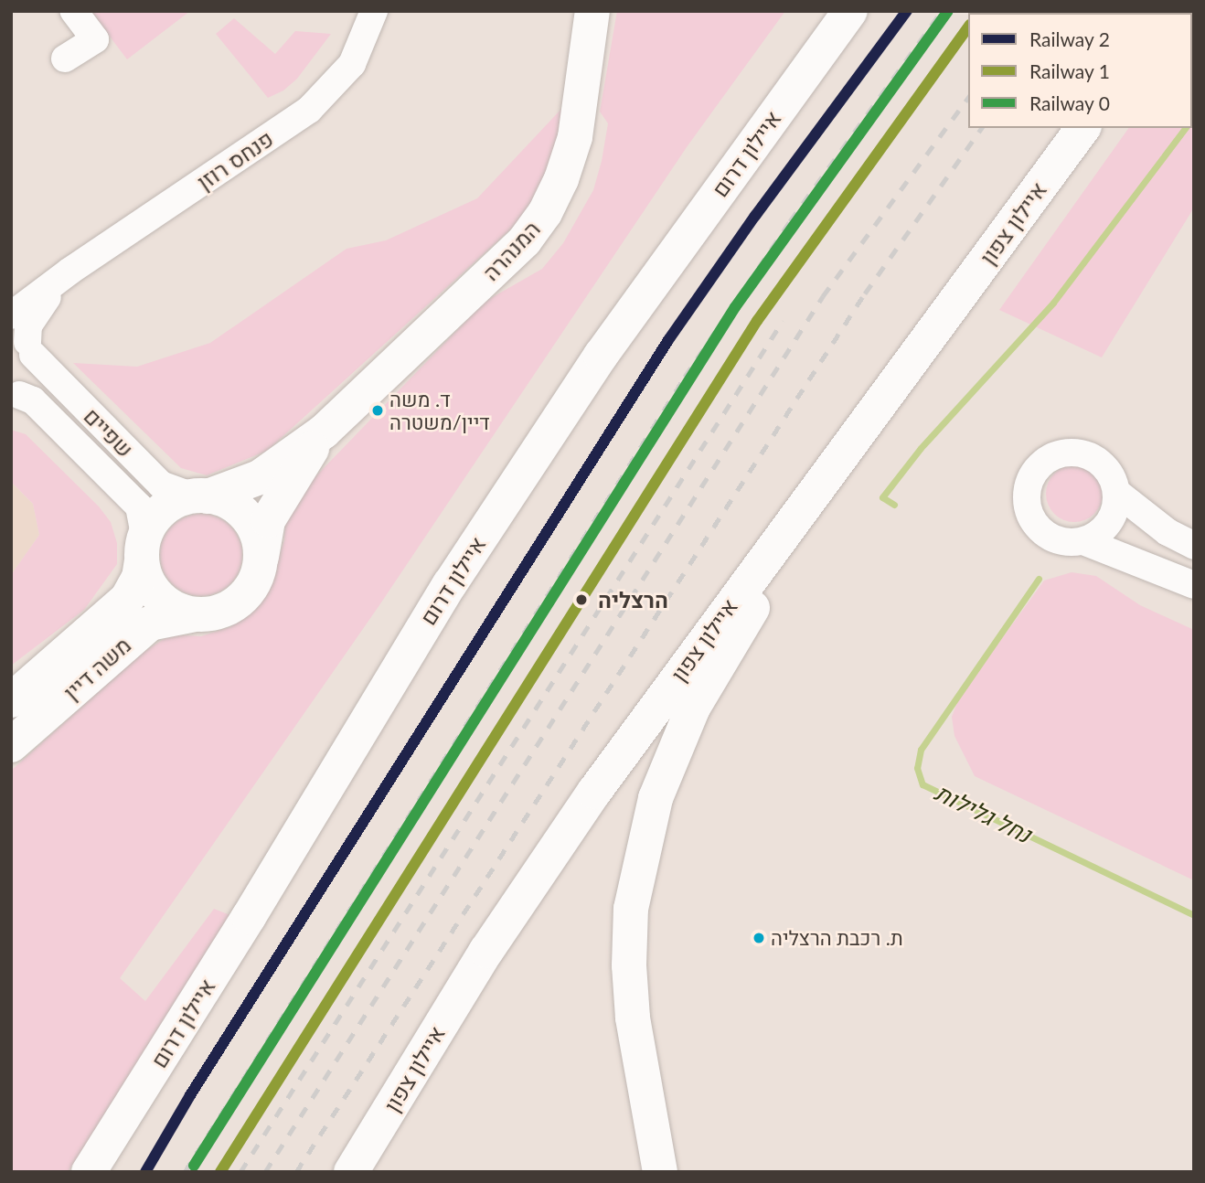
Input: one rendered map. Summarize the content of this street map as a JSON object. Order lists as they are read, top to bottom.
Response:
{
  "streets": {
    "main road": [
      "איילון דרום",
      "איילון צפון",
      "המנהרה",
      "משה דיין"
    ],
    "street": ["פנחס רוזן", "שפיים"]
  },
  "crossings": [
    ["פנחס רוזן", "שפיים"],
    ["המנהרה", "שפיים"],
    ["המנהרה", "משה דיין"],
    ["שפיים", "משה דיין"]
  ],
  "water": ["נחל גלילות"],
  "places": ["ד. משה דיין/משטרה", "הרצליה", "ת. רכבת הרצליה"],
  "lines": ["rail line 2", "rail line 0", "rail line 1"],
  "legend": ["Railway 2", "Railway 1", "Railway 0"]
}
